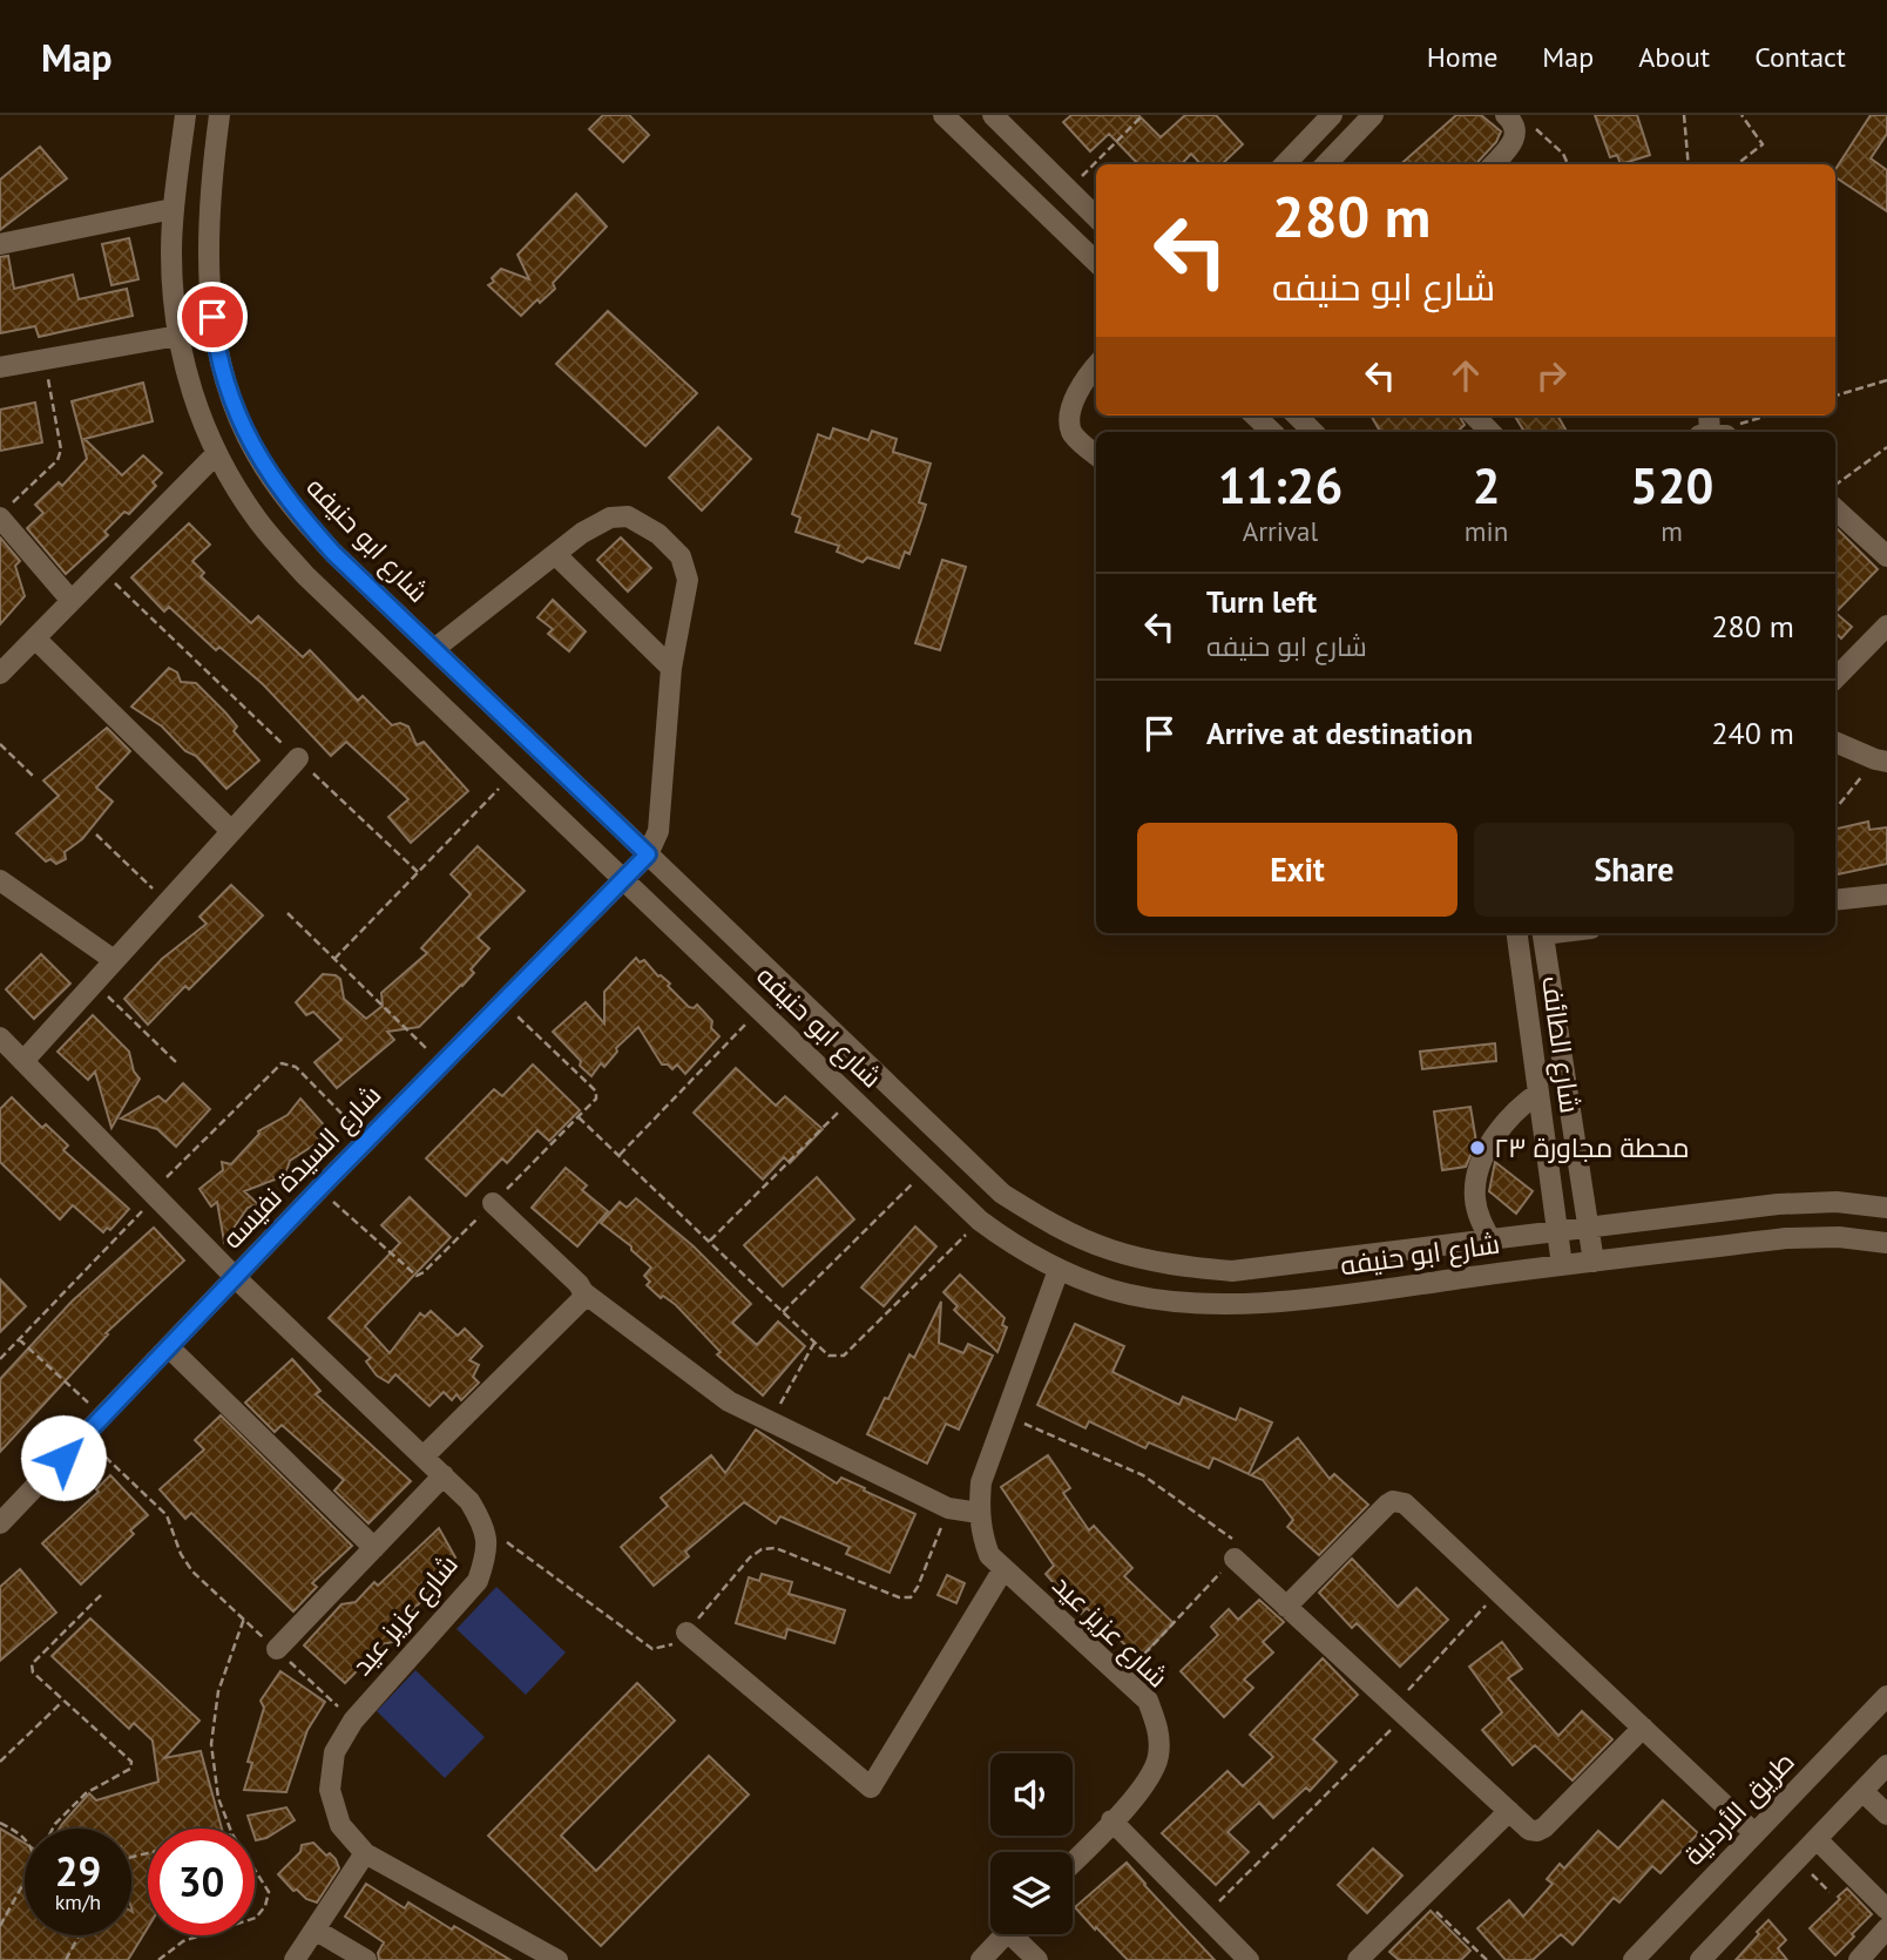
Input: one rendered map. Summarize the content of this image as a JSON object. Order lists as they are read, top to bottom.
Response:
{
  "streets": {
    "street": [
      "شارع ابو حنيفه",
      "شارع الطائف",
      "شارع السيدة نفيسه",
      "شارع عزيز عيد",
      "طريق الأردنية"
    ]
  },
  "crossings": [
    ["شارع ابو حنيفه", "شارع الطائف"],
    ["شارع ابو حنيفه", "شارع السيدة نفيسه"],
    ["شارع ابو حنيفه", "شارع عزيز عيد"]
  ],
  "places": ["محطة مجاورة ٢٣"],
  "page": {
    "header": "Map",
    "nav": [
      "Home",
      "Map",
      "About",
      "Contact"
    ],
    "turn": ["280 m", "شارع ابو حنيفه"],
    "eta": [
      "11:26",
      "Arrival",
      "2",
      "min",
      "520",
      "m"
    ],
    "list": [
      {
        "name": "Turn left",
        "note": "شارع ابو حنيفه",
        "value": "280 m"
      },
      {
        "name": "Arrive at destination",
        "value": "240 m"
      }
    ],
    "buttons": ["Exit", "Share"],
    "speed": "29 km/h",
    "limit": "30"
  }
}
